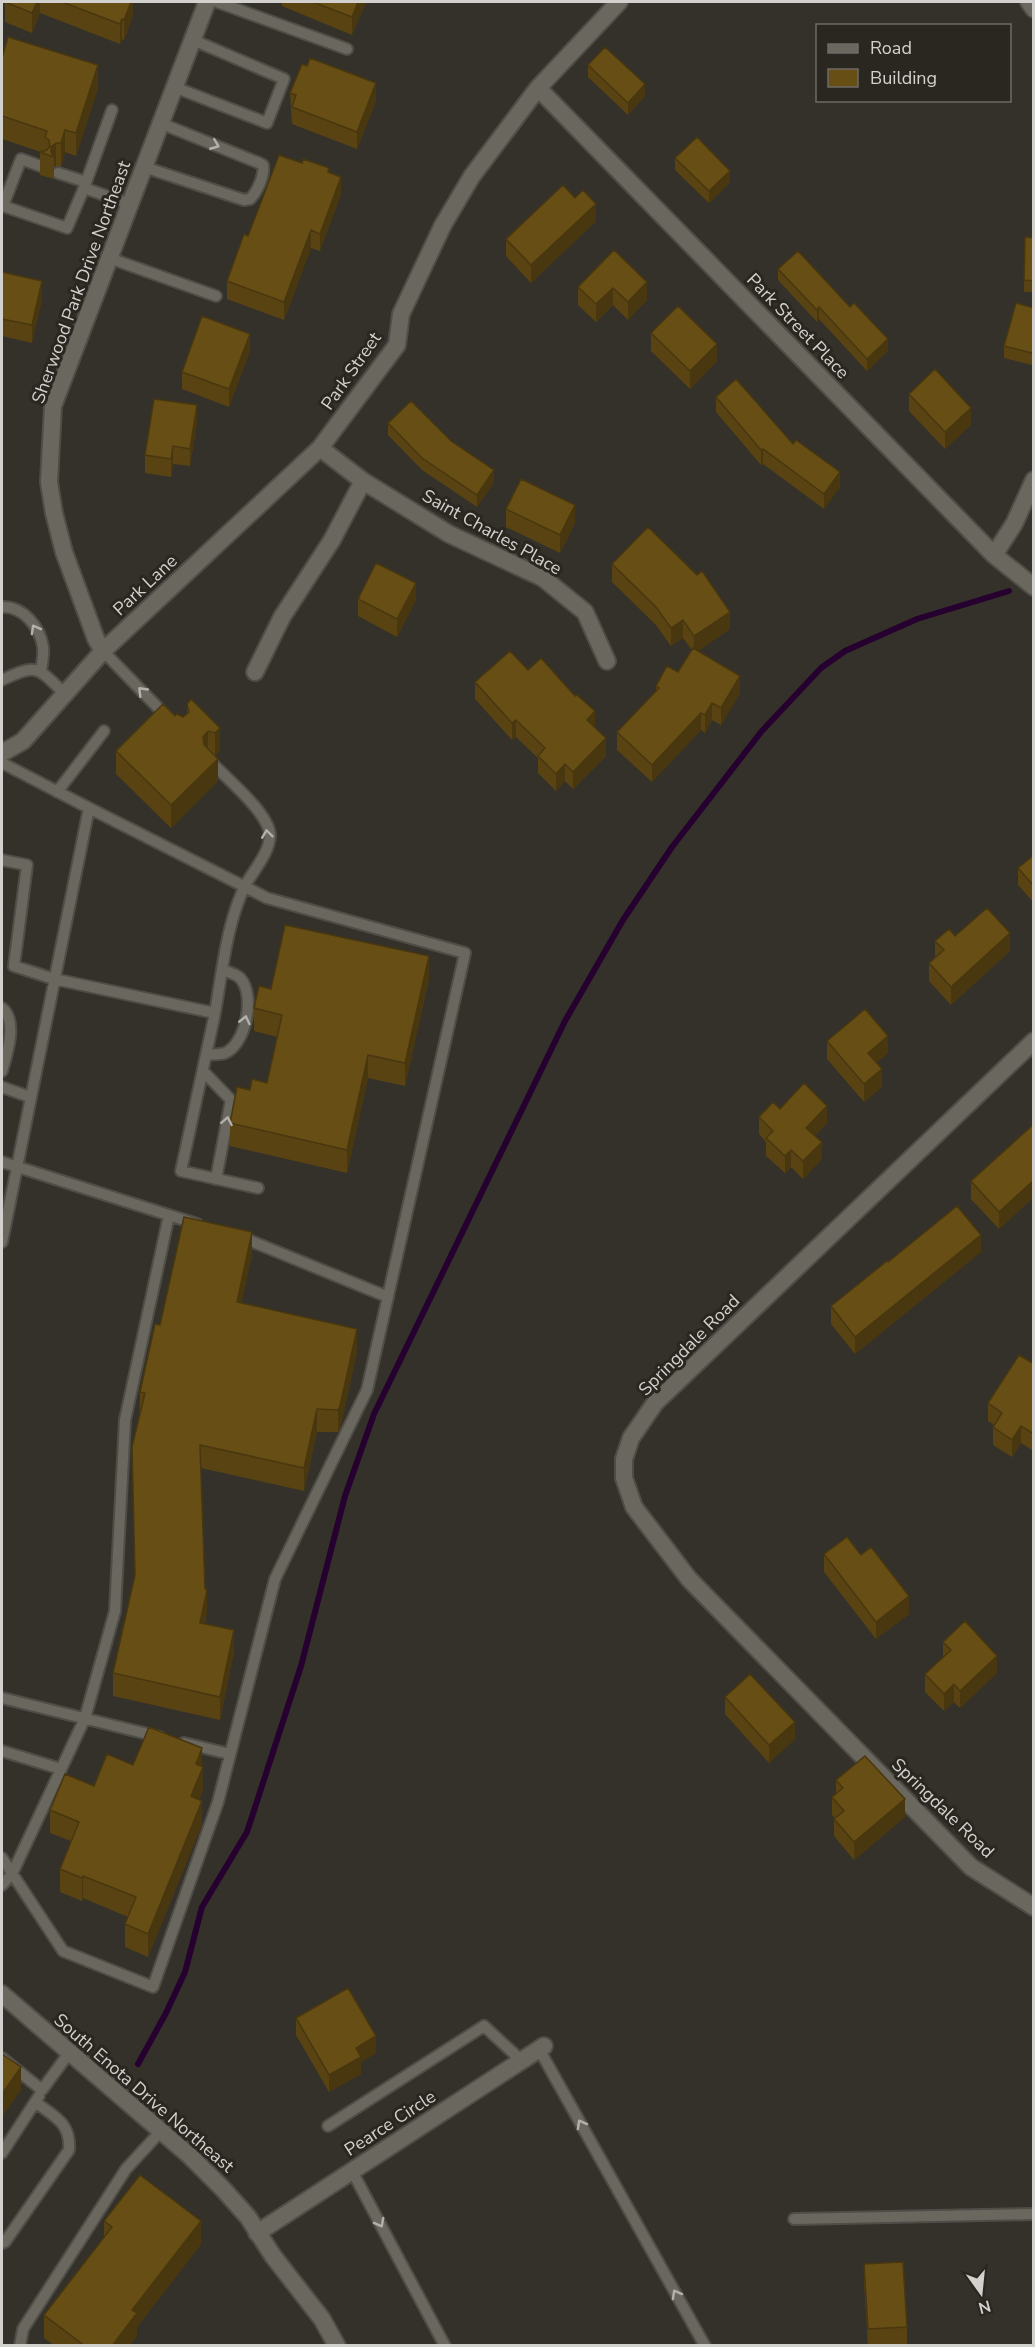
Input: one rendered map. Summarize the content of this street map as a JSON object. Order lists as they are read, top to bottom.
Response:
{
  "streets": {
    "street": [
      "Sherwood Park Drive Northeast",
      "Park Street Place",
      "Park Street",
      "Saint Charles Place",
      "Park Lane",
      "Springdale Road",
      "South Enota Drive Northeast",
      "Pearce Circle"
    ]
  },
  "crossings": [
    ["Sherwood Park Drive Northeast", "Park Lane"],
    ["Park Street Place", "Park Street"],
    ["Park Street", "Park Lane"],
    ["South Enota Drive Northeast", "Pearce Circle"]
  ],
  "legend": ["Road", "Building"],
  "north": "bottom"
}
